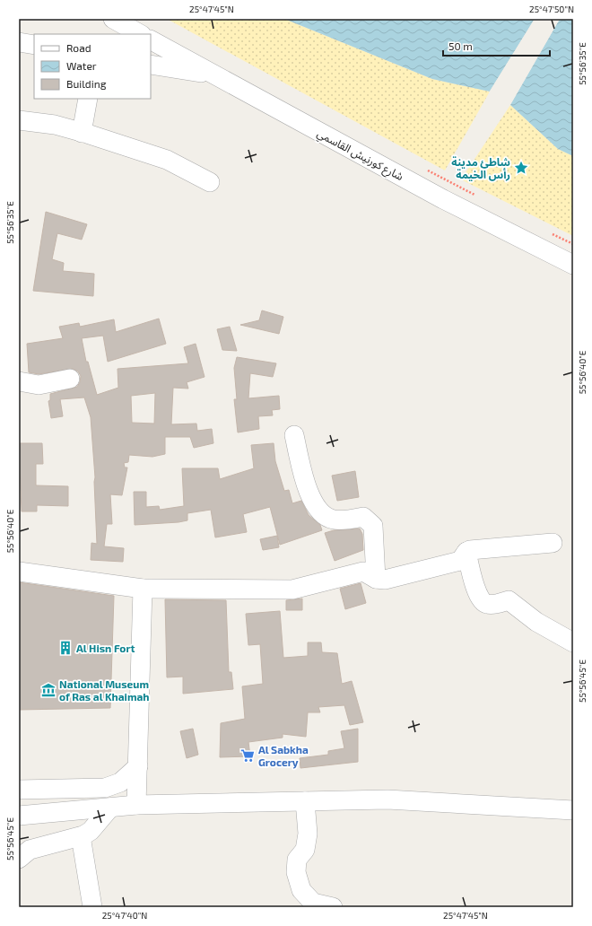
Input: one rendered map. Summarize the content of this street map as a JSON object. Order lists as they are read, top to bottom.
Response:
{
  "streets": {
    "street": ["شارع كورنيش القاسمي"]
  },
  "places": {
    "place": ["شاطئ مدينة رأس الخيمة"],
    "building": ["Al Hisn Fort"],
    "museum": ["National Museum of Ras al Khaimah"],
    "supermarket": ["Al Sabkha Grocery"]
  },
  "legend": ["Road", "Water", "Building"],
  "scale_bar": "50 m",
  "coordinates": [
    "25°47'45\"N",
    "25°47'50\"N",
    "55°56'35\"E",
    "55°56'40\"E",
    "55°56'45\"E",
    "25°47'40\"N"
  ]
}
